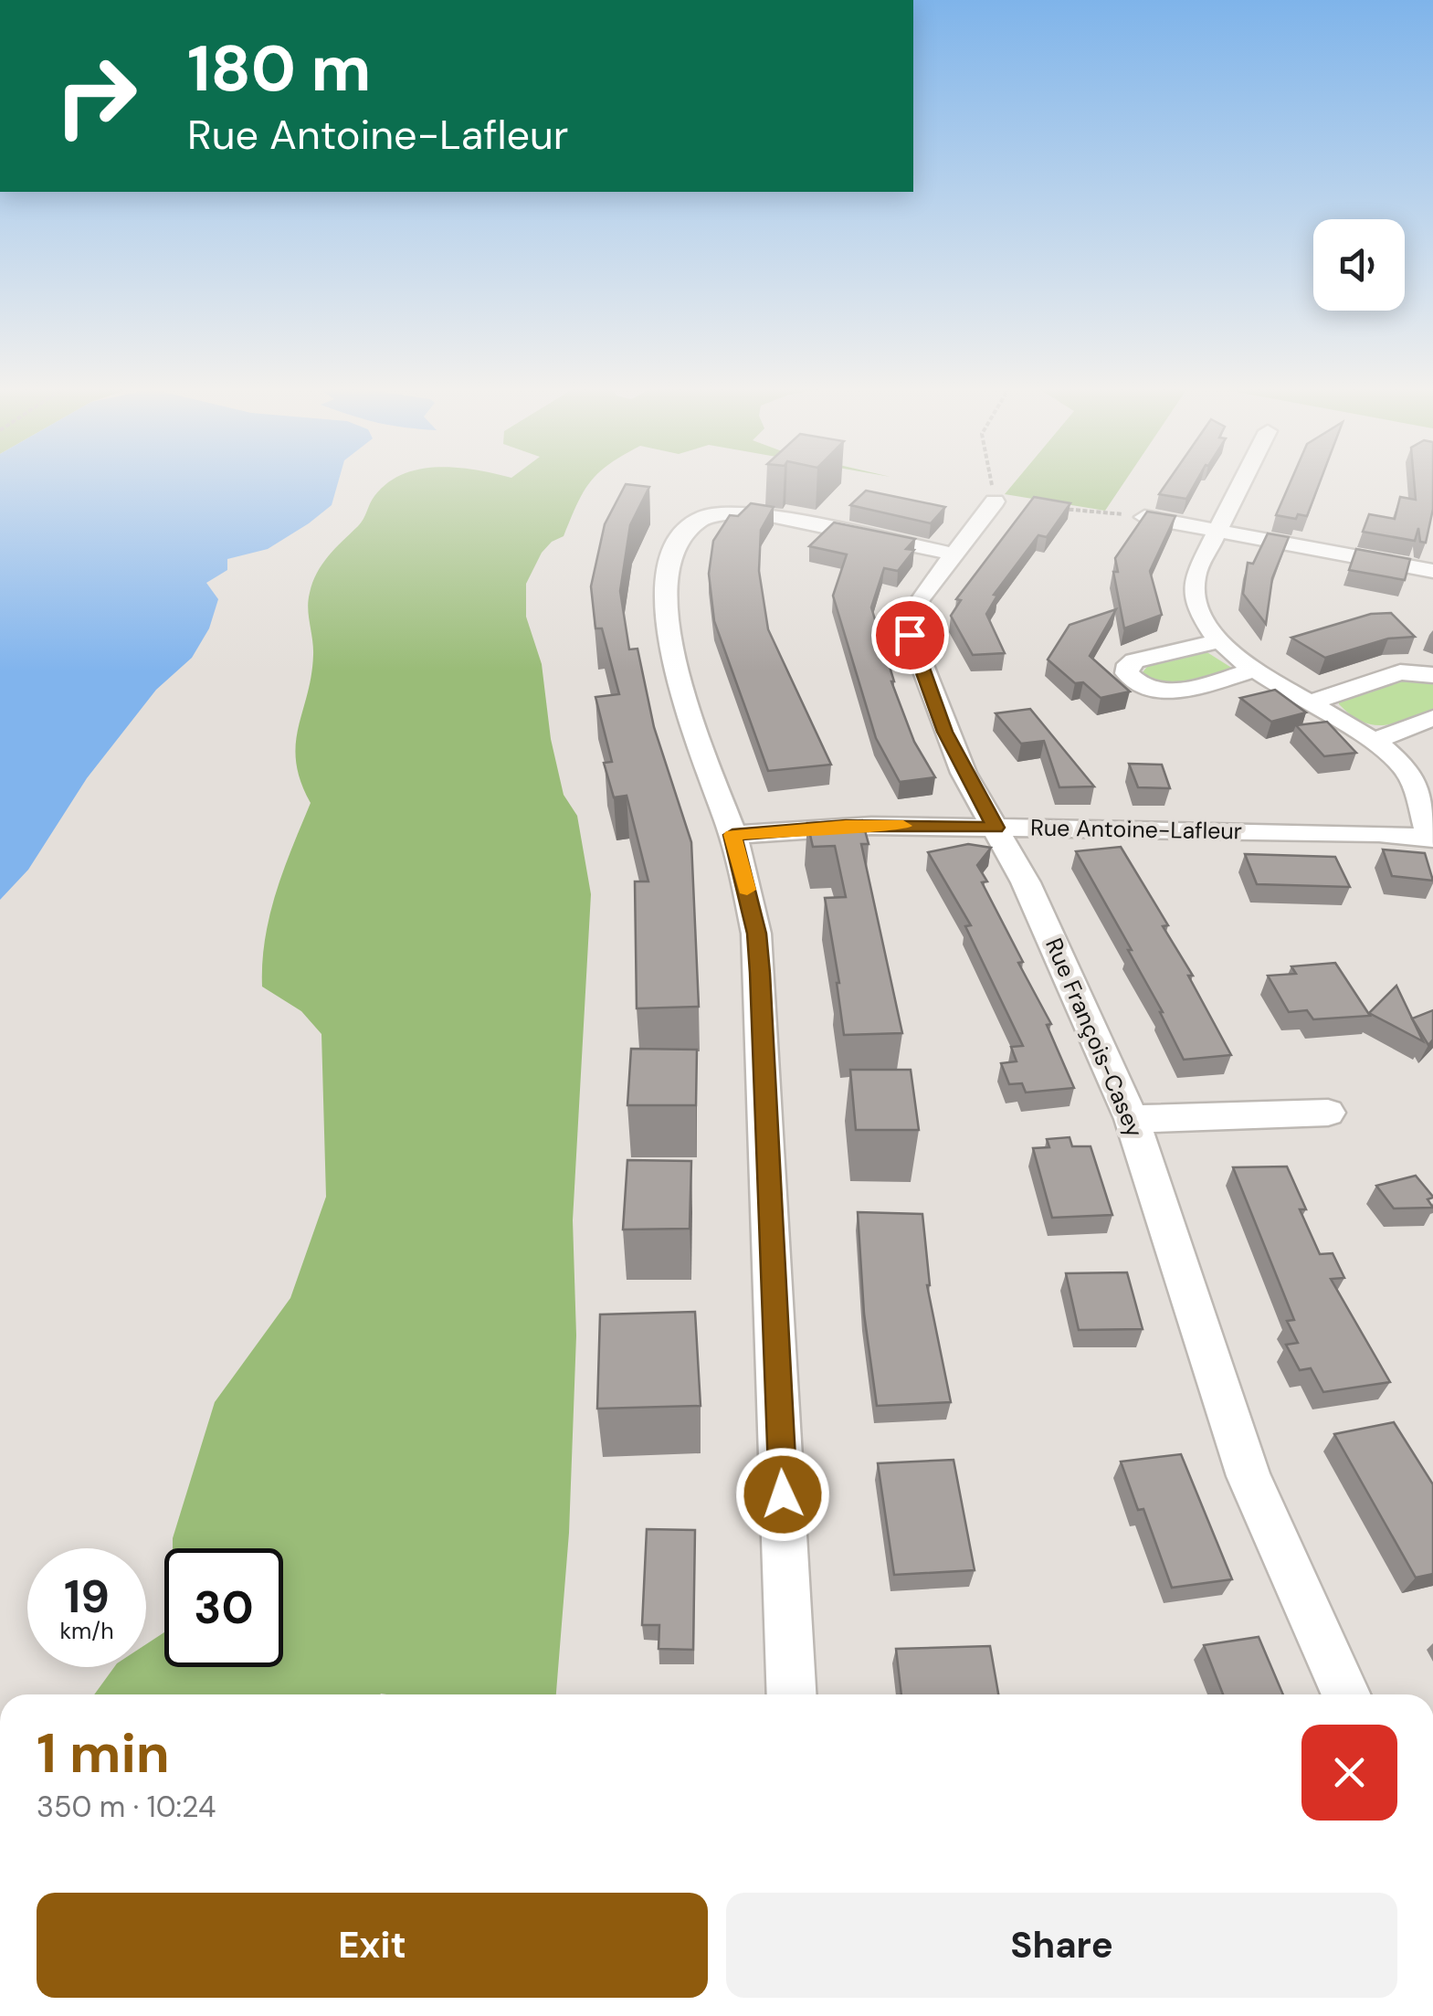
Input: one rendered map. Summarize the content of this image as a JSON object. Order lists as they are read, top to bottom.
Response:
{
  "streets": {
    "street": ["Rue Antoine-Lafleur", "Rue François-Casey"]
  },
  "crossings": [
    ["Rue Antoine-Lafleur", "Rue François-Casey"]
  ],
  "page": {
    "turn": ["180 m", "Rue Antoine-Lafleur"],
    "speed": "19 km/h",
    "limit": "30",
    "heading": ["1 min", "350 m · 10:24"],
    "buttons": ["Exit", "Share"]
  }
}
